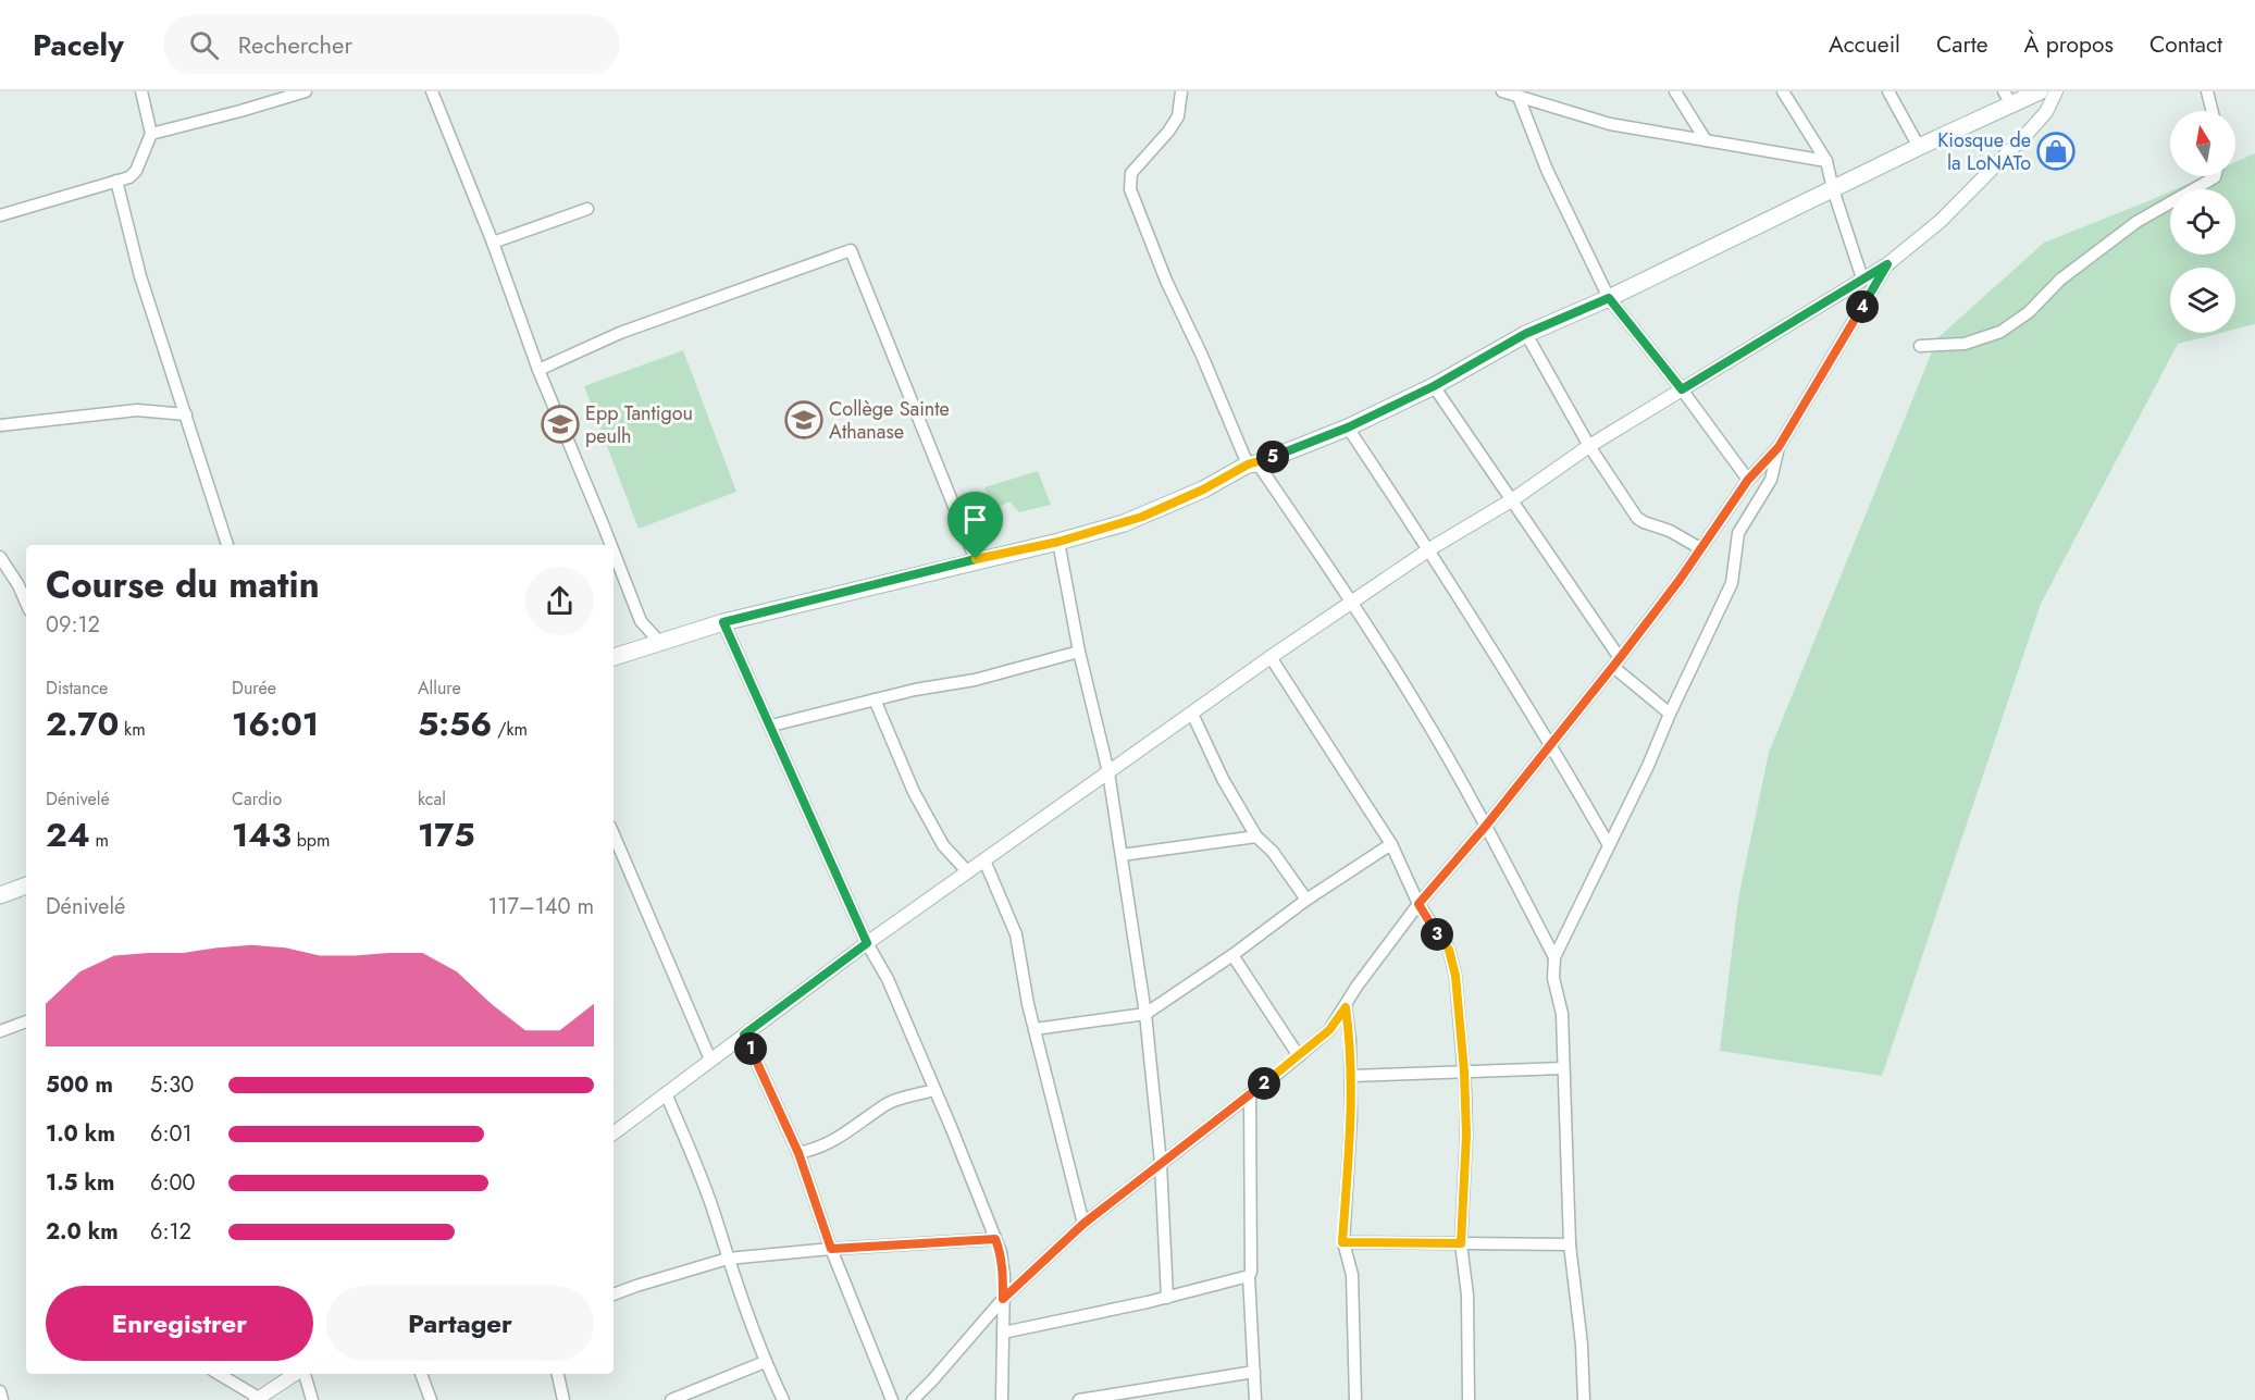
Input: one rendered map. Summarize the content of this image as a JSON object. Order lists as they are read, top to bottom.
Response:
{
  "places": {
    "shop": ["Kiosque de la LoNATo"],
    "school or university": ["Collège Sainte Athanase", "Epp Tantigou peulh"]
  },
  "north": "top",
  "page": {
    "header": "Pacely",
    "search": "Rechercher",
    "nav": [
      "Accueil",
      "Carte",
      "À propos",
      "Contact"
    ],
    "pins": [
      "4",
      "5",
      "3",
      "1",
      "2"
    ],
    "heading": ["Course du matin", "09:12"],
    "stats": [
      ["Distance", "2.70 km"],
      ["Durée", "16:01"],
      ["Allure", "5:56 /km"],
      ["Dénivelé", "24 m"],
      ["Cardio", "143 bpm"],
      ["kcal", "175"]
    ],
    "chart": ["Dénivelé", "117–140 m"],
    "list": [
      {
        "name": "500 m",
        "note": "5:30"
      },
      {
        "name": "1.0 km",
        "note": "6:01"
      },
      {
        "name": "1.5 km",
        "note": "6:00"
      },
      {
        "name": "2.0 km",
        "note": "6:12"
      }
    ],
    "buttons": ["Enregistrer", "Partager"]
  }
}
